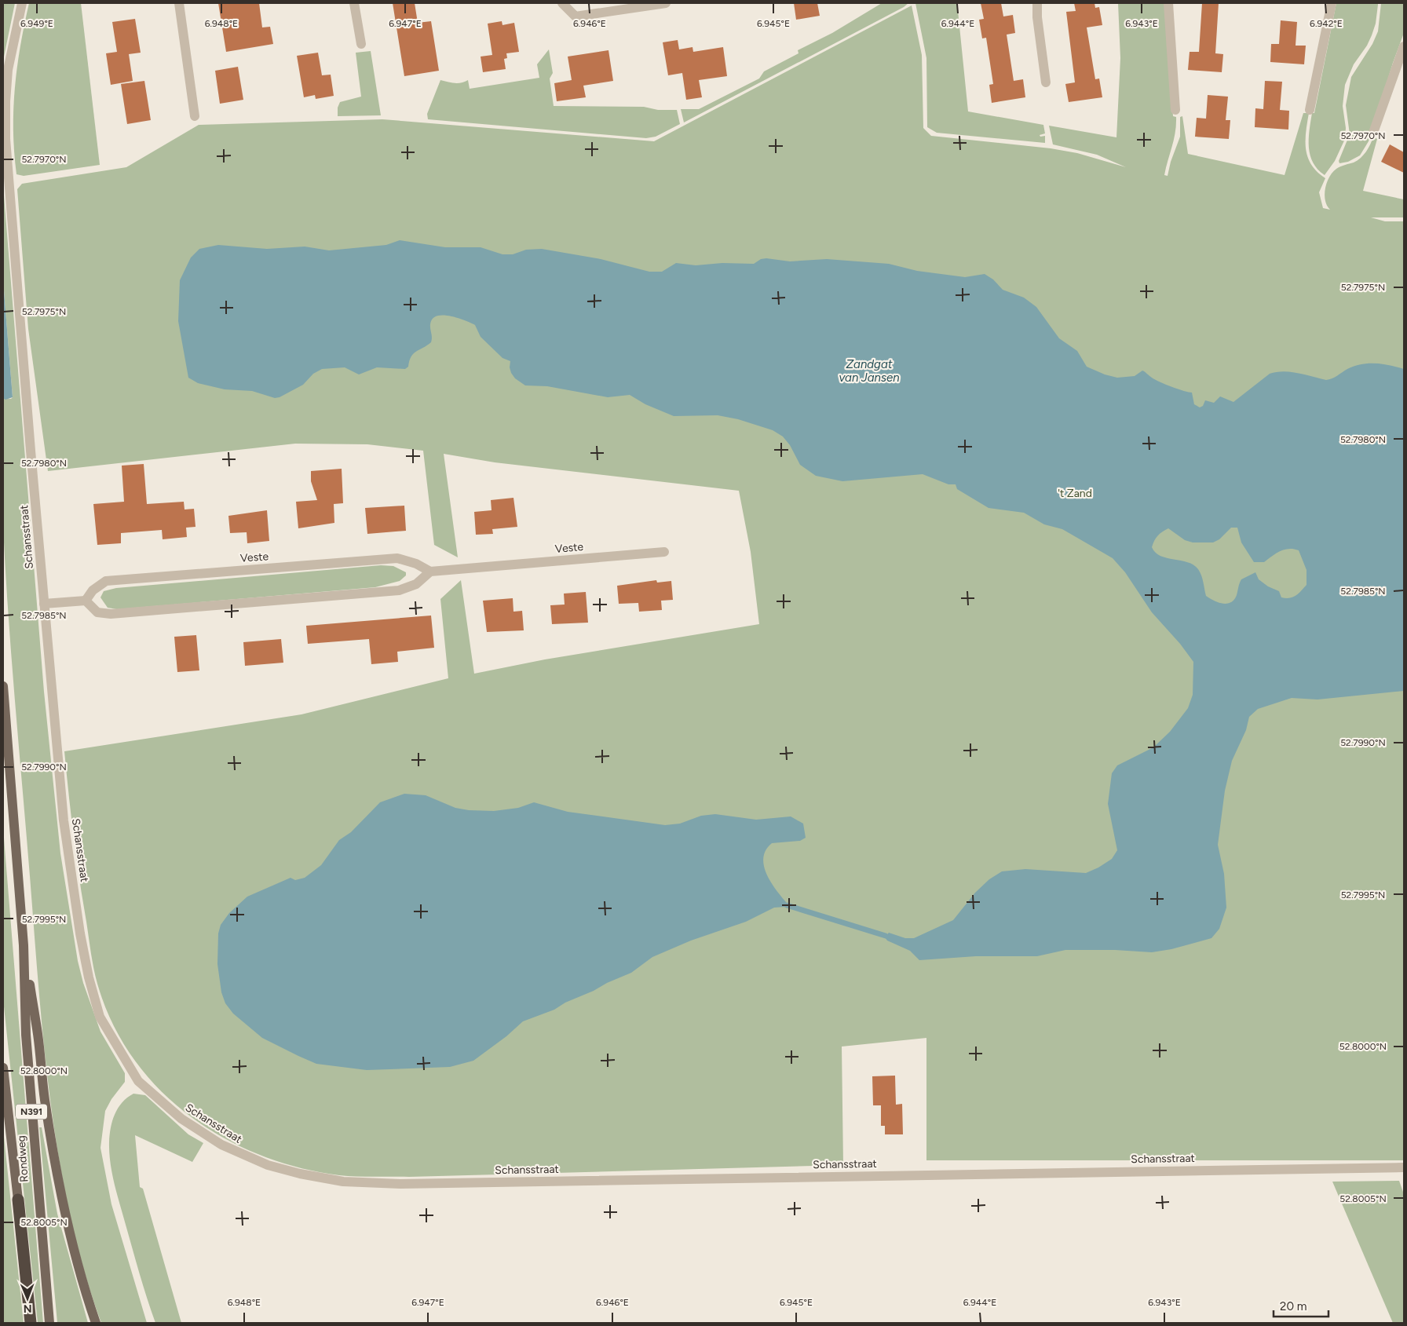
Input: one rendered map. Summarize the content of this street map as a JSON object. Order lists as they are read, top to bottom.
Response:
{
  "streets": {
    "highway": ["N391", "Rondweg"],
    "street": ["Schansstraat", "Veste"]
  },
  "crossings": [
    ["N391", "Rondweg"]
  ],
  "water": ["Zandgat van Jansen"],
  "parks": ["'t Zand"],
  "scale_bar": "20 m",
  "north": "bottom",
  "coordinates": [
    "6.949°E",
    "6.948°E",
    "6.947°E",
    "6.946°E",
    "6.945°E",
    "6.944°E",
    "6.943°E",
    "6.942°E",
    "52.7970°N",
    "52.7975°N",
    "52.7980°N",
    "52.7985°N",
    "52.7990°N",
    "52.7995°N",
    "52.8000°N",
    "52.8005°N"
  ]
}
